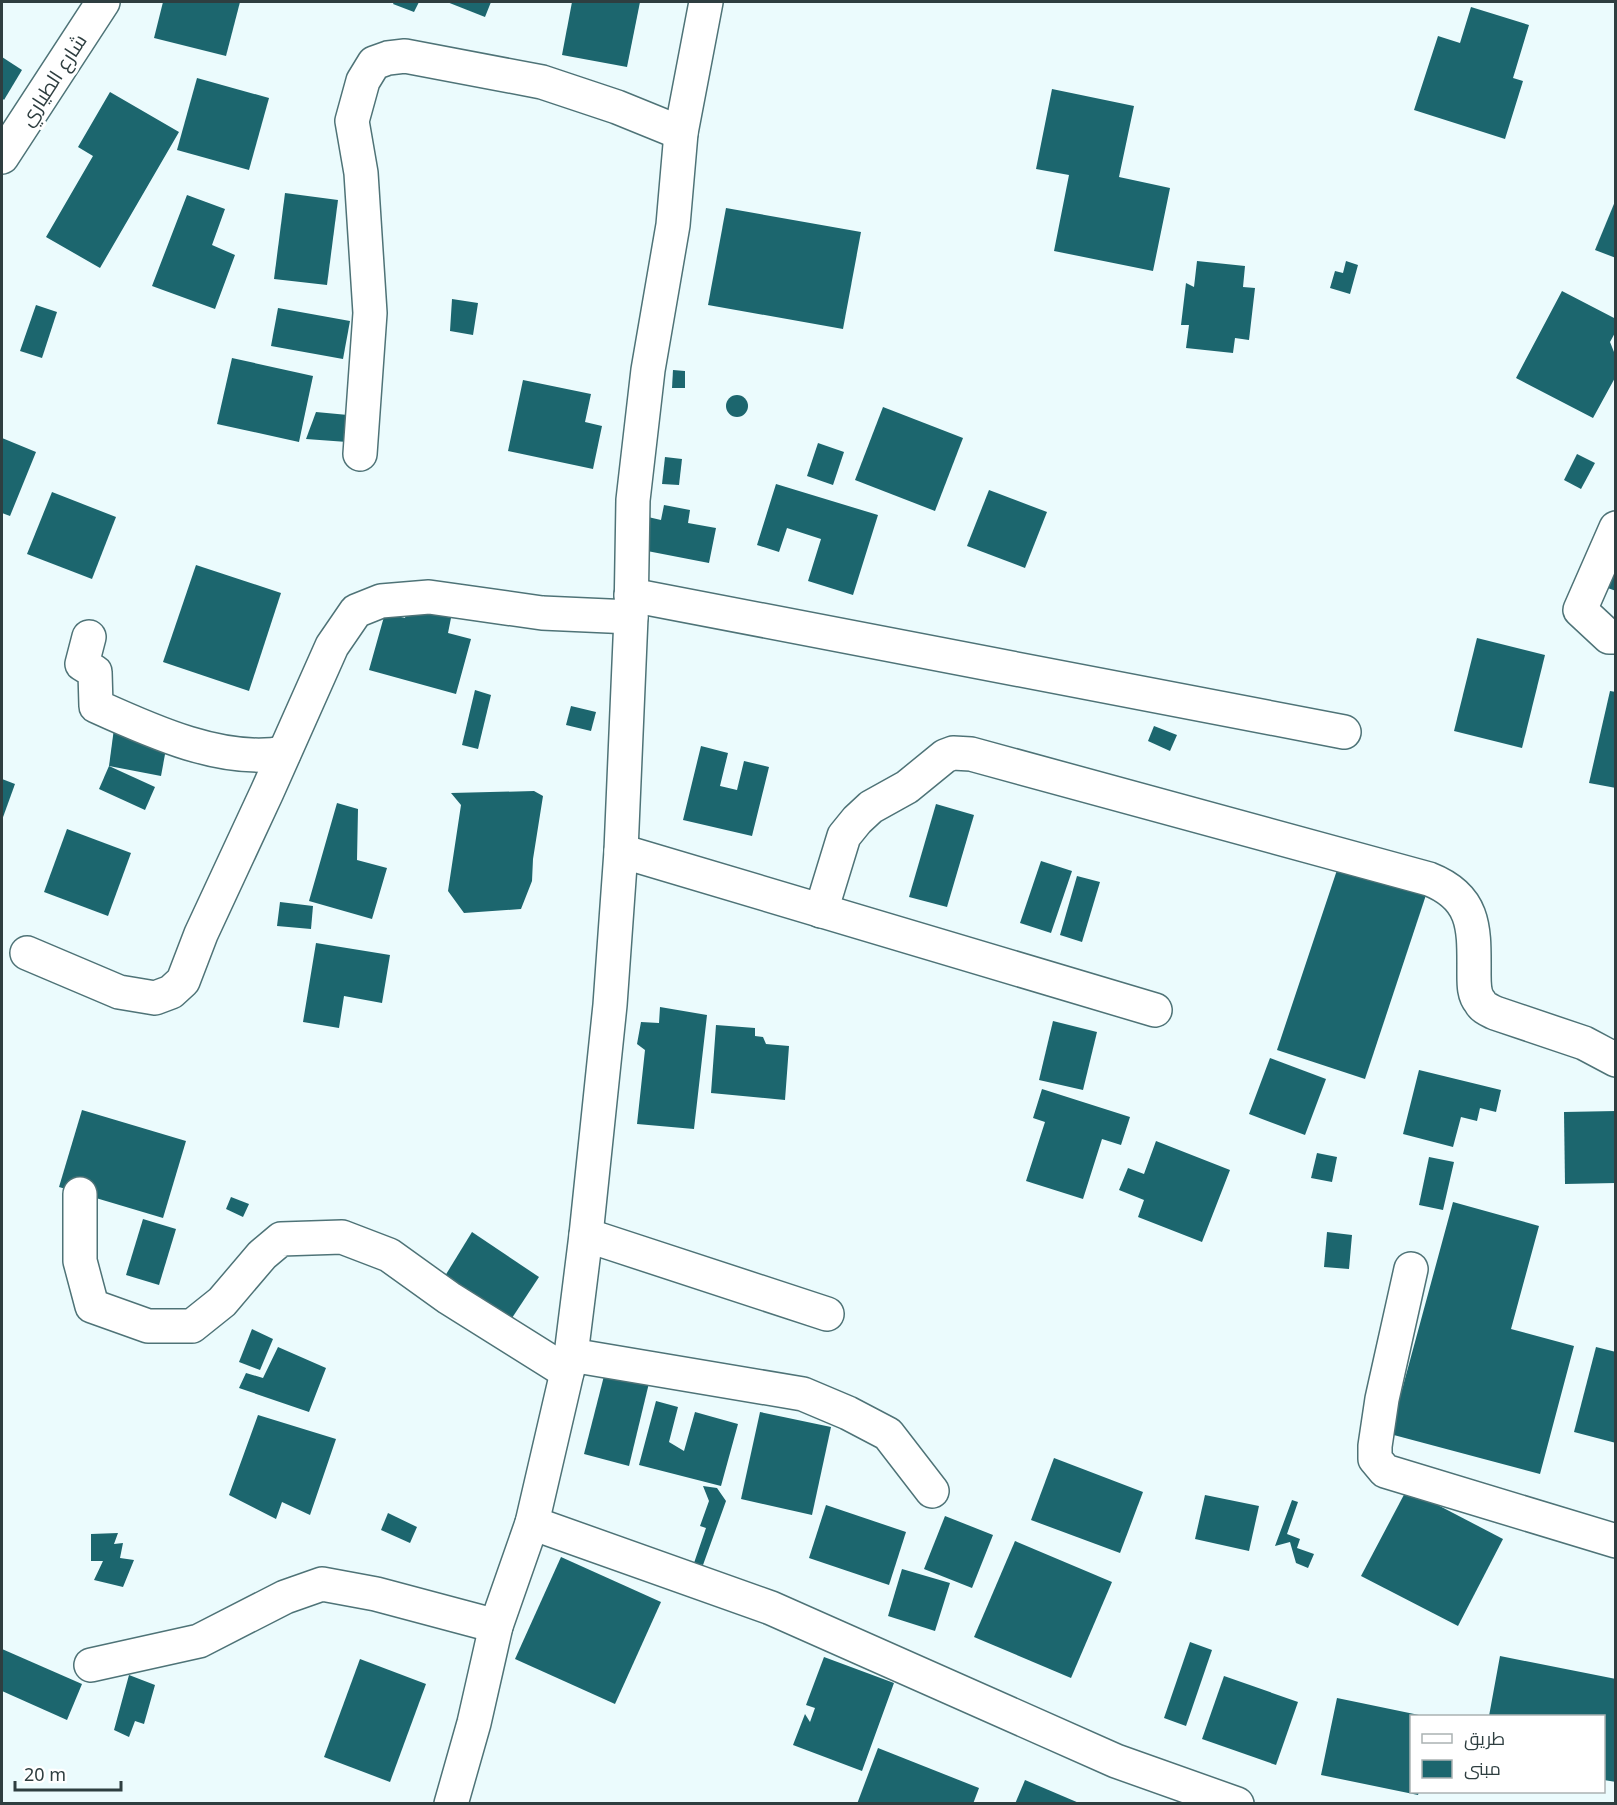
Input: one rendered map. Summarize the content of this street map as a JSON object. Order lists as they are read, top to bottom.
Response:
{
  "streets": {
    "street": ["شارع الطياري"]
  },
  "legend": ["طريق", "مبنى"],
  "scale_bar": "20 m"
}
